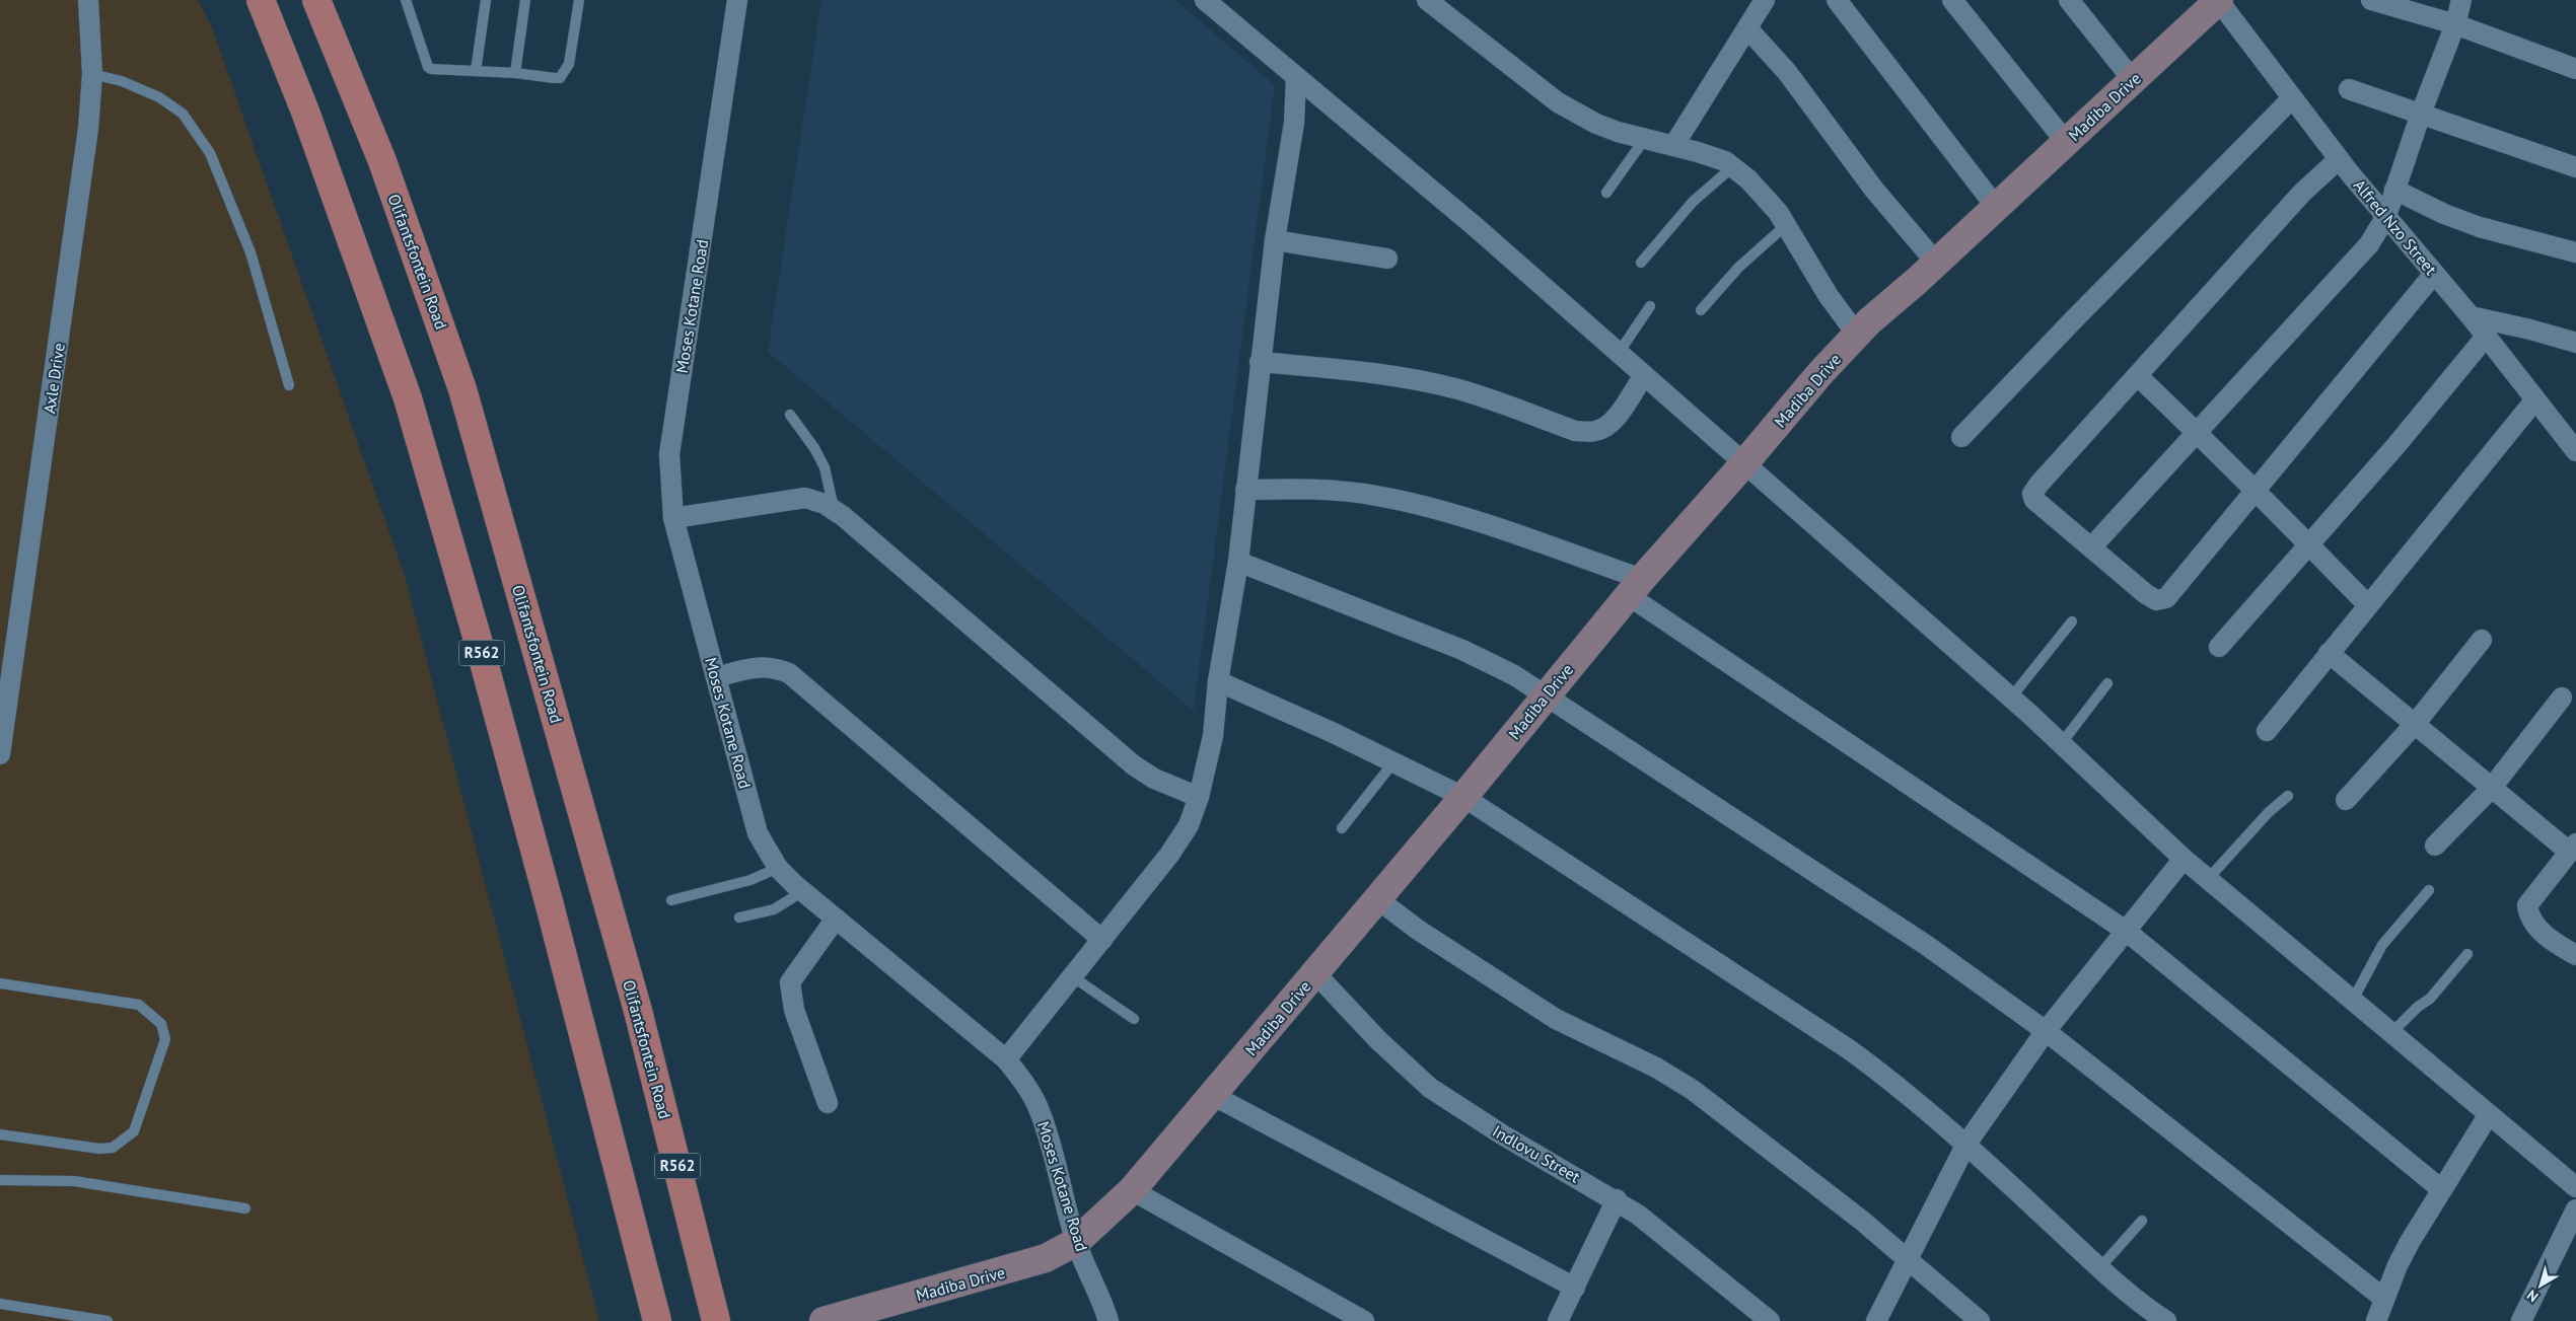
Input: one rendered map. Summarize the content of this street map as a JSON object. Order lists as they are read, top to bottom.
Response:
{
  "streets": {
    "main road": ["Olifantsfontein Road", "R562"],
    "street": [
      "Madiba Drive",
      "Alfred Nzo Street",
      "Moses Kotane Road",
      "Axle Drive",
      "Indlovu Street"
    ]
  },
  "crossings": [
    ["Madiba Drive", "Alfred Nzo Street"],
    ["Madiba Drive", "Moses Kotane Road"],
    ["Madiba Drive", "Indlovu Street"]
  ],
  "north": "bottom left"
}
